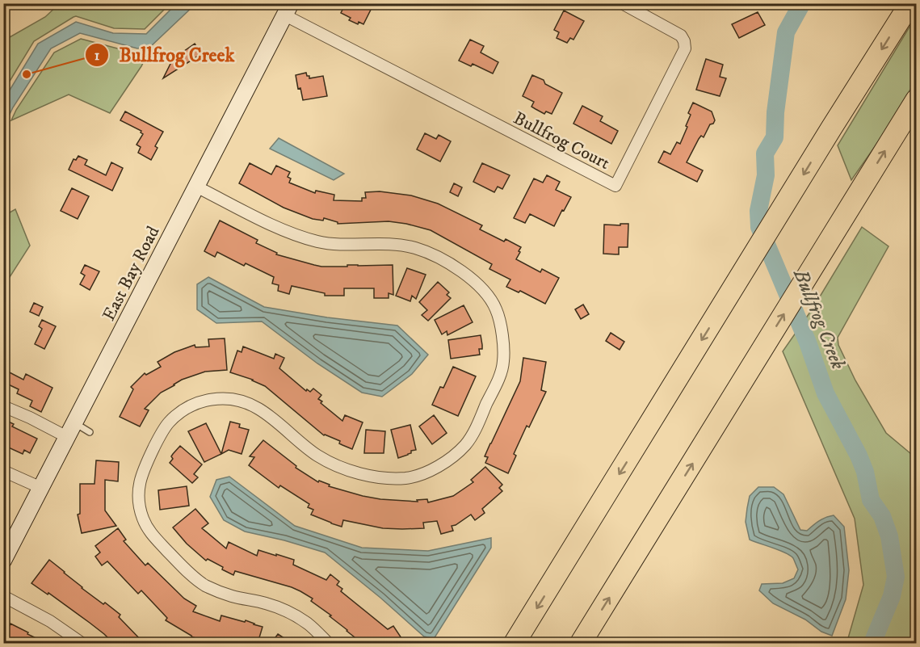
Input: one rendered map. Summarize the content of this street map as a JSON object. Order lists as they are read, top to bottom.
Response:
{
  "streets": {
    "street": ["Bullfrog Court", "East Bay Road"]
  },
  "crossings": [
    ["Bullfrog Court", "East Bay Road"]
  ],
  "water": ["Bullfrog Creek"],
  "places": ["Bullfrog Creek"]
}
